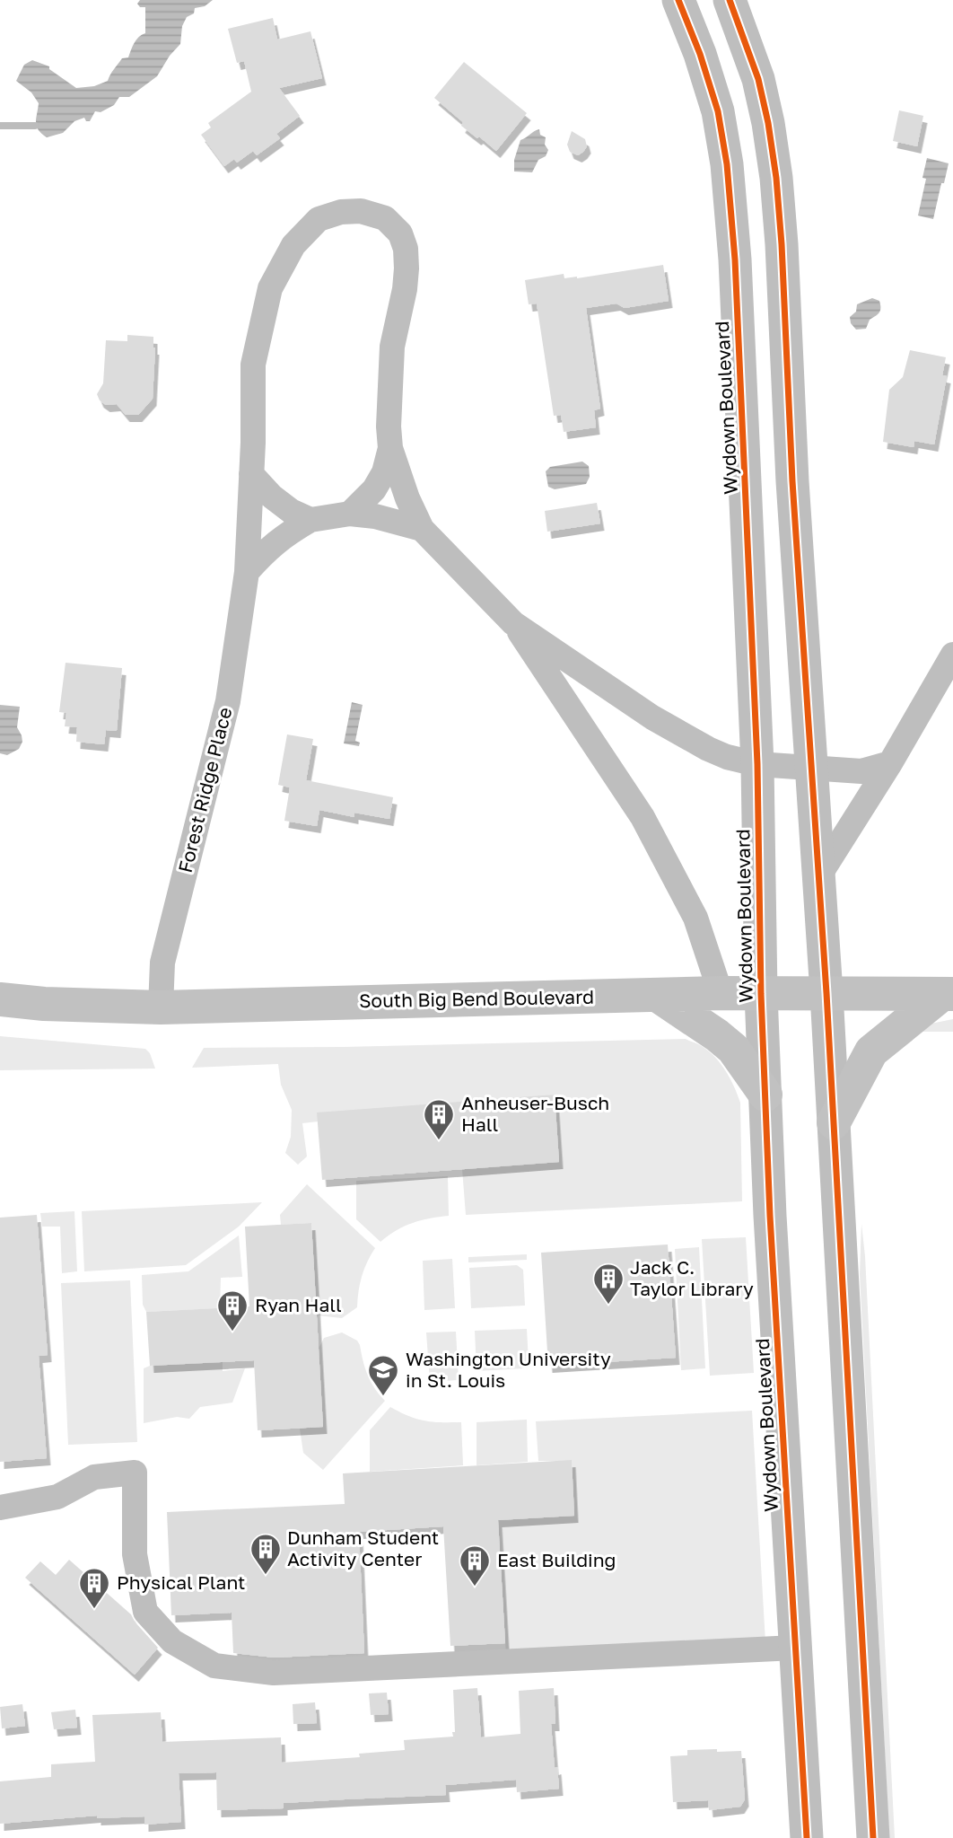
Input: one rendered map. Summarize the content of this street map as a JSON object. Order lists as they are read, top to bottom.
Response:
{
  "streets": {
    "main road": ["South Big Bend Boulevard"],
    "street": ["Wydown Boulevard", "Forest Ridge Place"]
  },
  "crossings": [
    ["Wydown Boulevard", "Forest Ridge Place"],
    ["Wydown Boulevard", "South Big Bend Boulevard"],
    ["Forest Ridge Place", "South Big Bend Boulevard"]
  ],
  "places": {
    "building": [
      "Anheuser-Busch Hall",
      "Jack C. Taylor Library",
      "Ryan Hall",
      "Dunham Student Activity Center",
      "East Building",
      "Physical Plant"
    ],
    "school or university": ["Washington University in St. Louis"]
  }
}
